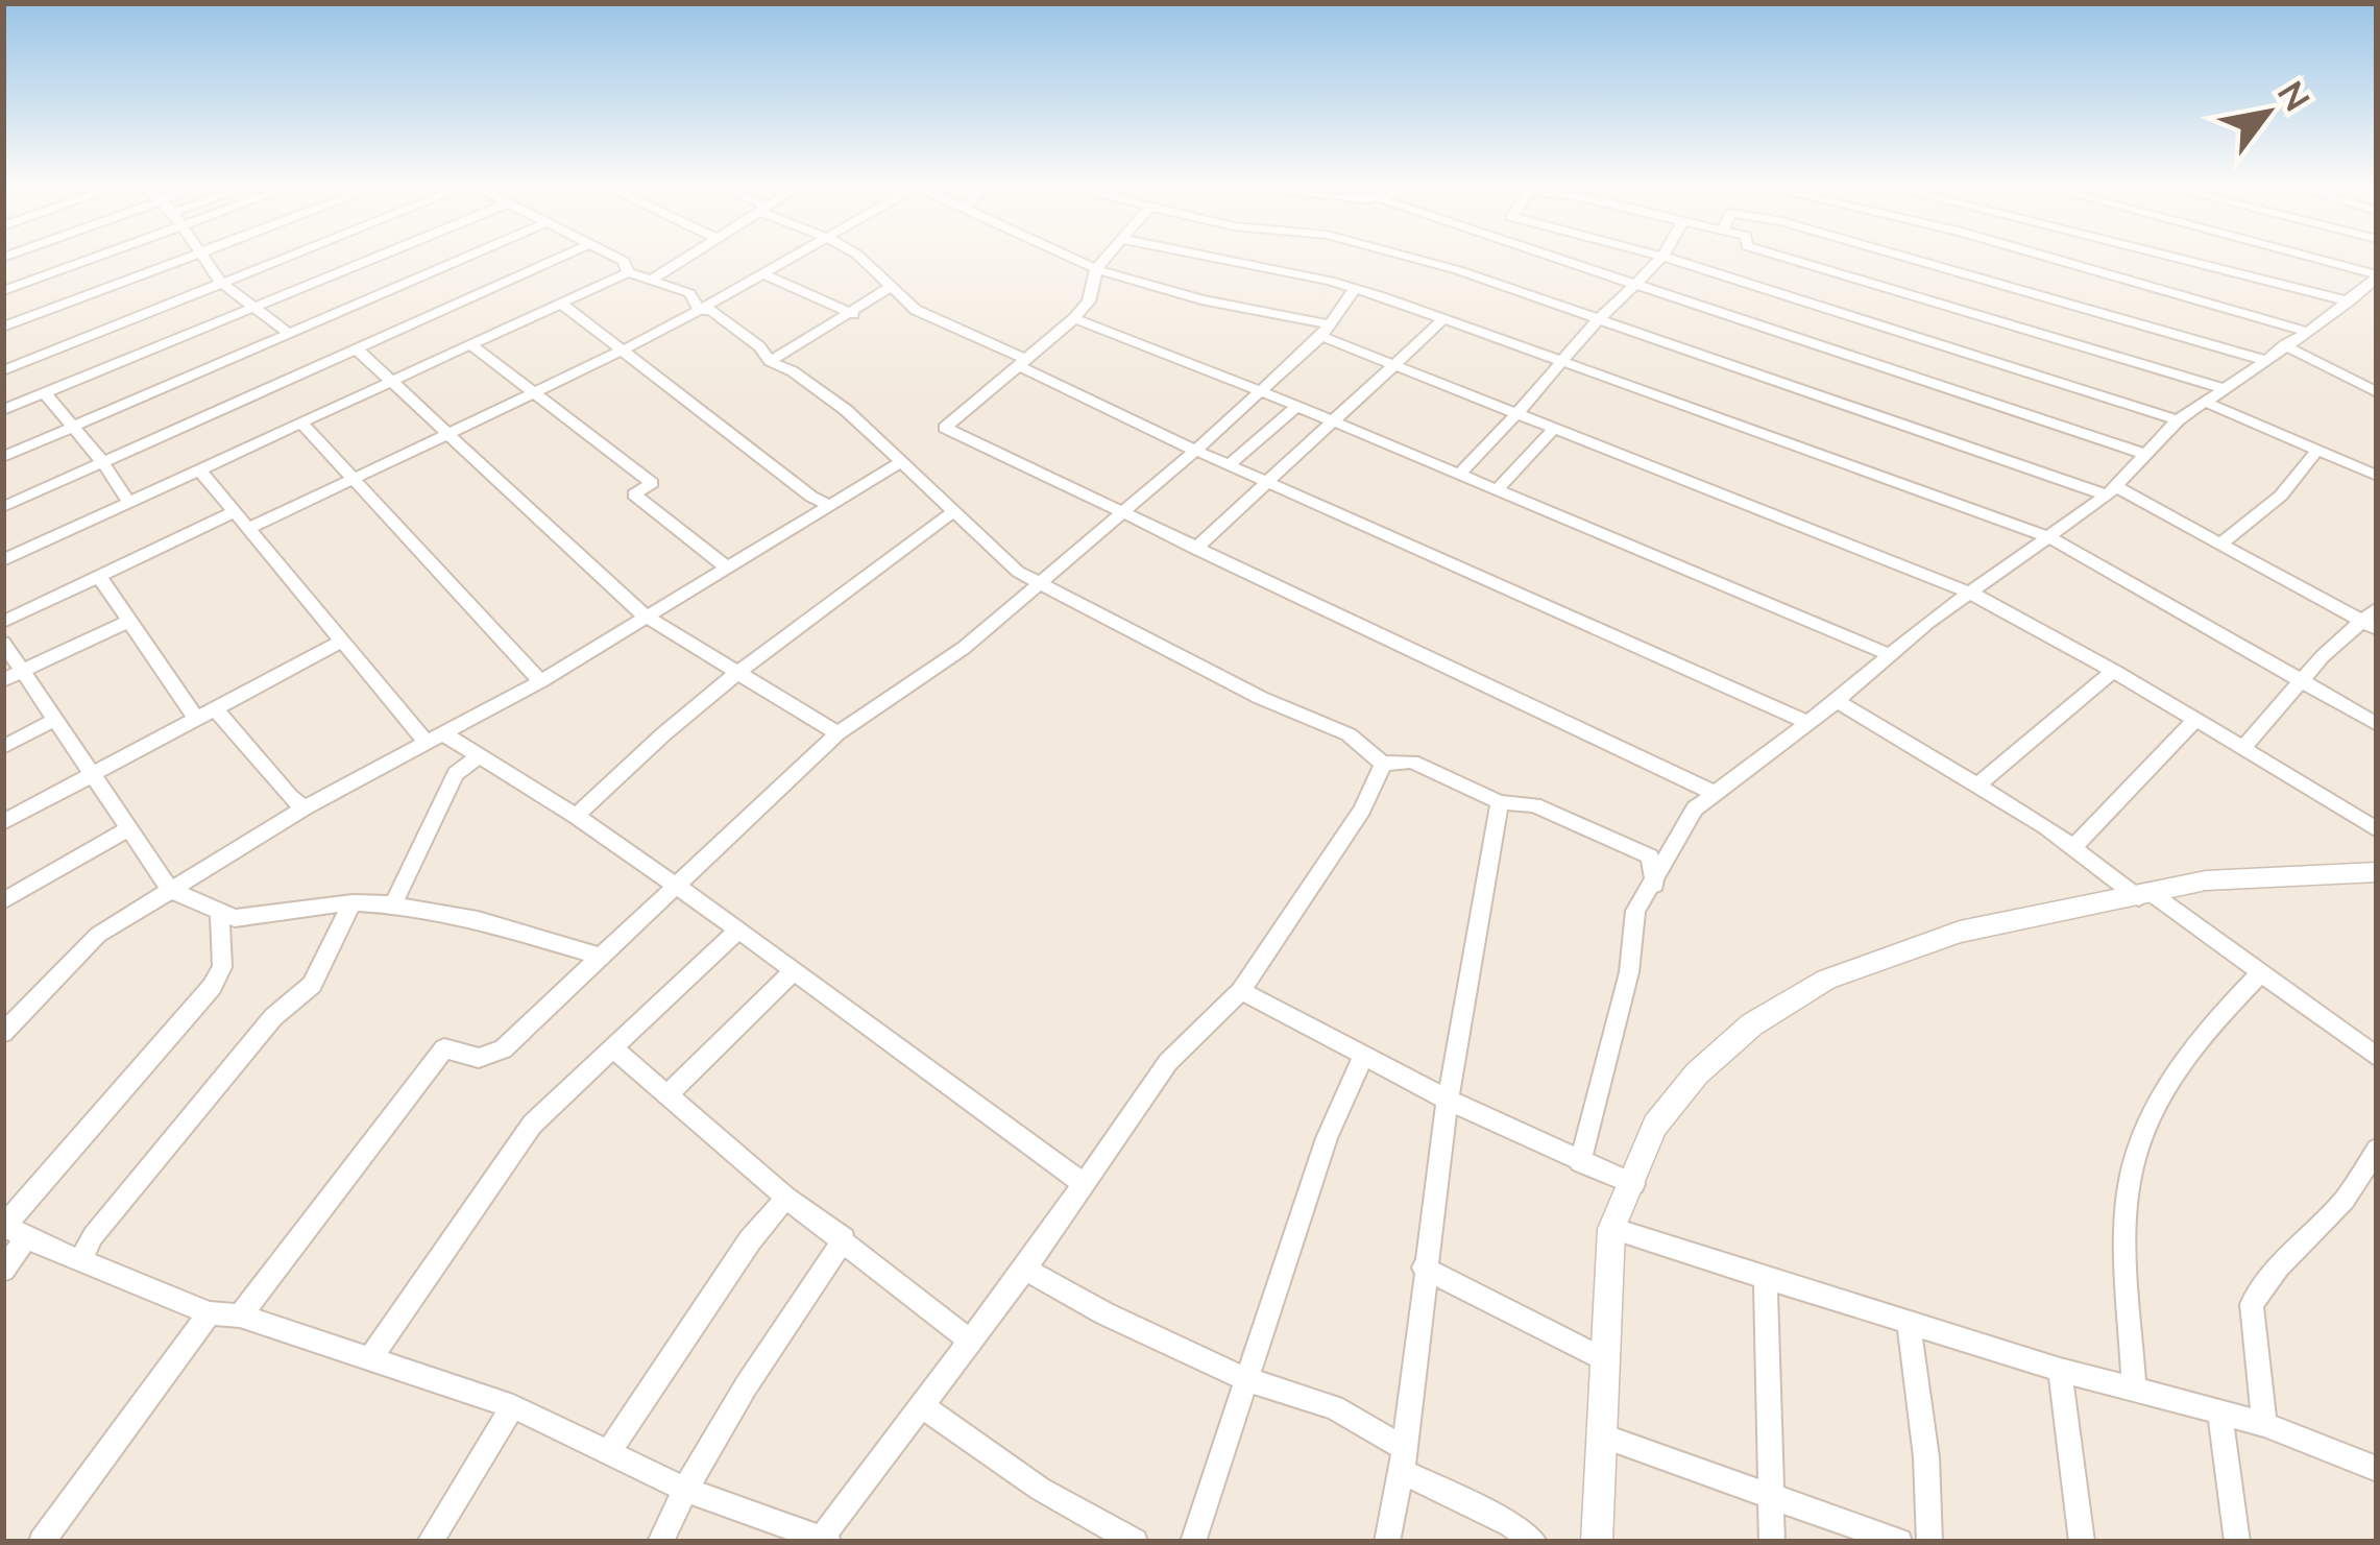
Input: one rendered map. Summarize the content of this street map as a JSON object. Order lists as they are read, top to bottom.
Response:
{
  "north": "top right"
}
